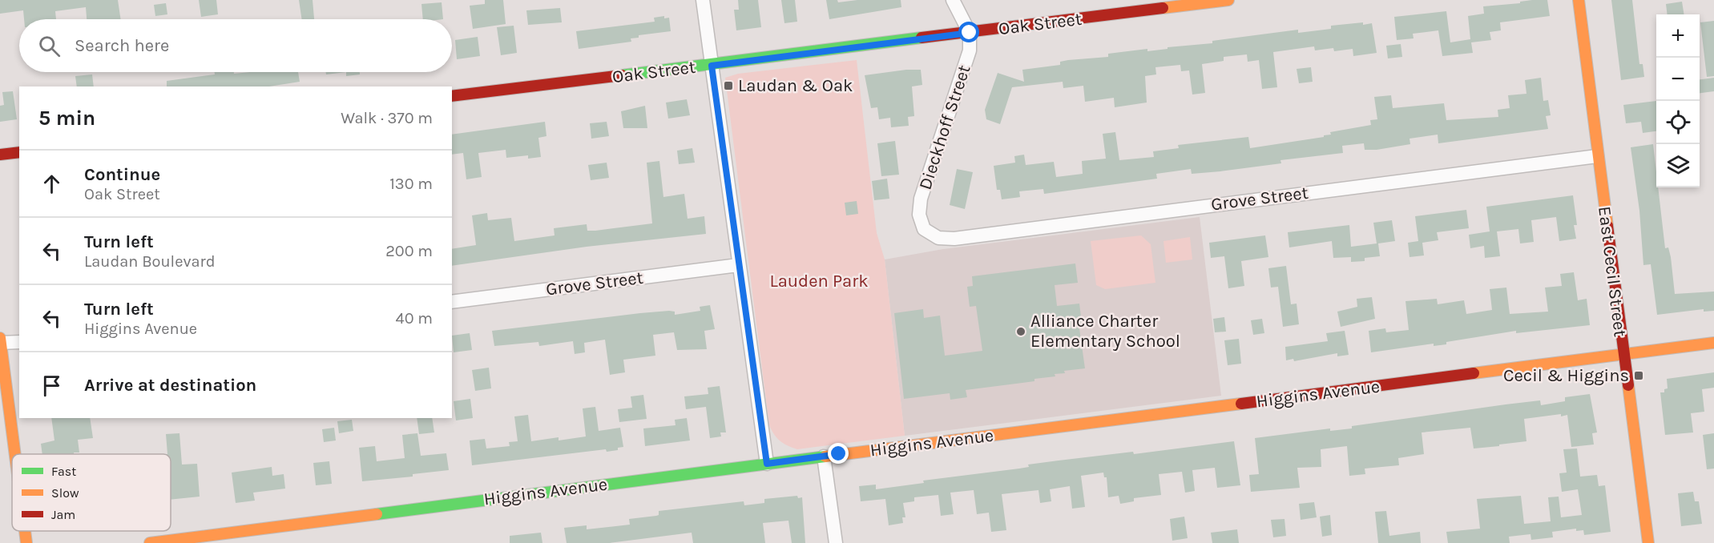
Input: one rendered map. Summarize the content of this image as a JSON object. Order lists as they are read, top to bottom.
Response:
{
  "streets": {
    "street": [
      "Oak Street",
      "Dieckhoff Street",
      "Grove Street",
      "East Cecil Street",
      "Higgins Avenue"
    ]
  },
  "crossings": [
    ["Oak Street", "Dieckhoff Street"],
    ["Dieckhoff Street", "Grove Street"],
    ["Grove Street", "East Cecil Street"],
    ["East Cecil Street", "Higgins Avenue"]
  ],
  "parks": ["Lauden Park"],
  "places": {
    "transit": ["Laudan & Oak", "Cecil & Higgins"],
    "other": ["Alliance Charter Elementary School"]
  },
  "legend": ["Fast", "Slow", "Jam"],
  "page": {
    "map_buttons": ["+", "−"],
    "search": "Search here",
    "heading": ["5 min", "Walk · 370 m"],
    "list": [
      ["Continue", "Oak Street", "130 m"],
      ["Turn left", "Laudan Boulevard", "200 m"],
      ["Turn left", "Higgins Avenue", "40 m"],
      "Arrive at destination"
    ]
  }
}
